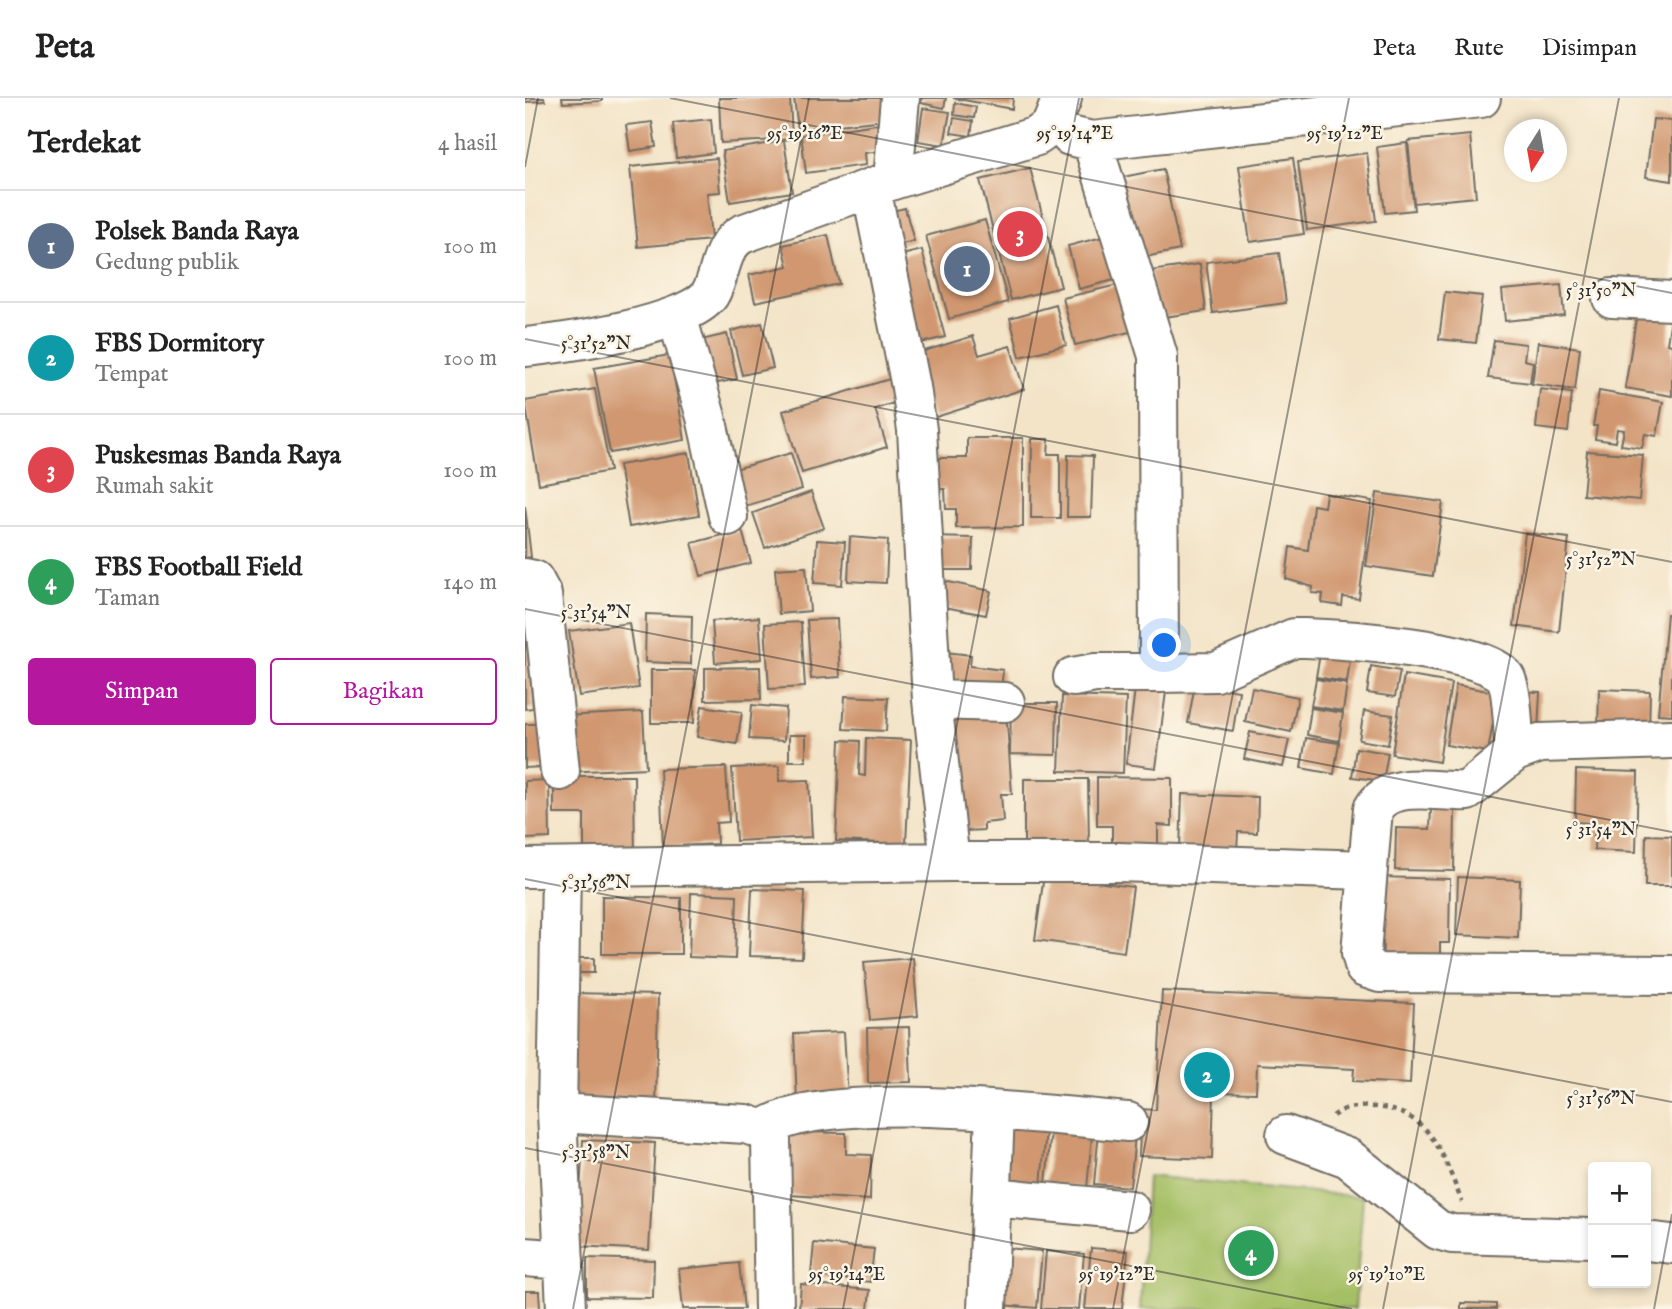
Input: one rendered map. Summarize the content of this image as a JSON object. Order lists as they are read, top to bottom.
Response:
{
  "north": "bottom",
  "page": {
    "header": "Peta",
    "nav": ["Peta", "Rute", "Disimpan"],
    "heading": ["Terdekat", "4 hasil"],
    "list": [
      {
        "mark": "1",
        "name": "Polsek Banda Raya",
        "note": "Gedung publik",
        "value": "100 m"
      },
      {
        "mark": "2",
        "name": "FBS Dormitory",
        "note": "Tempat",
        "value": "100 m"
      },
      {
        "mark": "3",
        "name": "Puskesmas Banda Raya",
        "note": "Rumah sakit",
        "value": "100 m"
      },
      {
        "mark": "4",
        "name": "FBS Football Field",
        "note": "Taman",
        "value": "140 m"
      }
    ],
    "pins": [
      "3",
      "1",
      "2",
      "4"
    ],
    "buttons": ["Simpan", "Bagikan"],
    "map_buttons": ["+", "−"]
  },
  "coordinates": [
    "95°19'16\"E",
    "95°19'14\"E",
    "95°19'12\"E",
    "5°31'50\"N",
    "5°31'52\"N",
    "5°31'54\"N",
    "5°31'56\"N",
    "5°31'58\"N",
    "95°19'10\"E"
  ]
}
